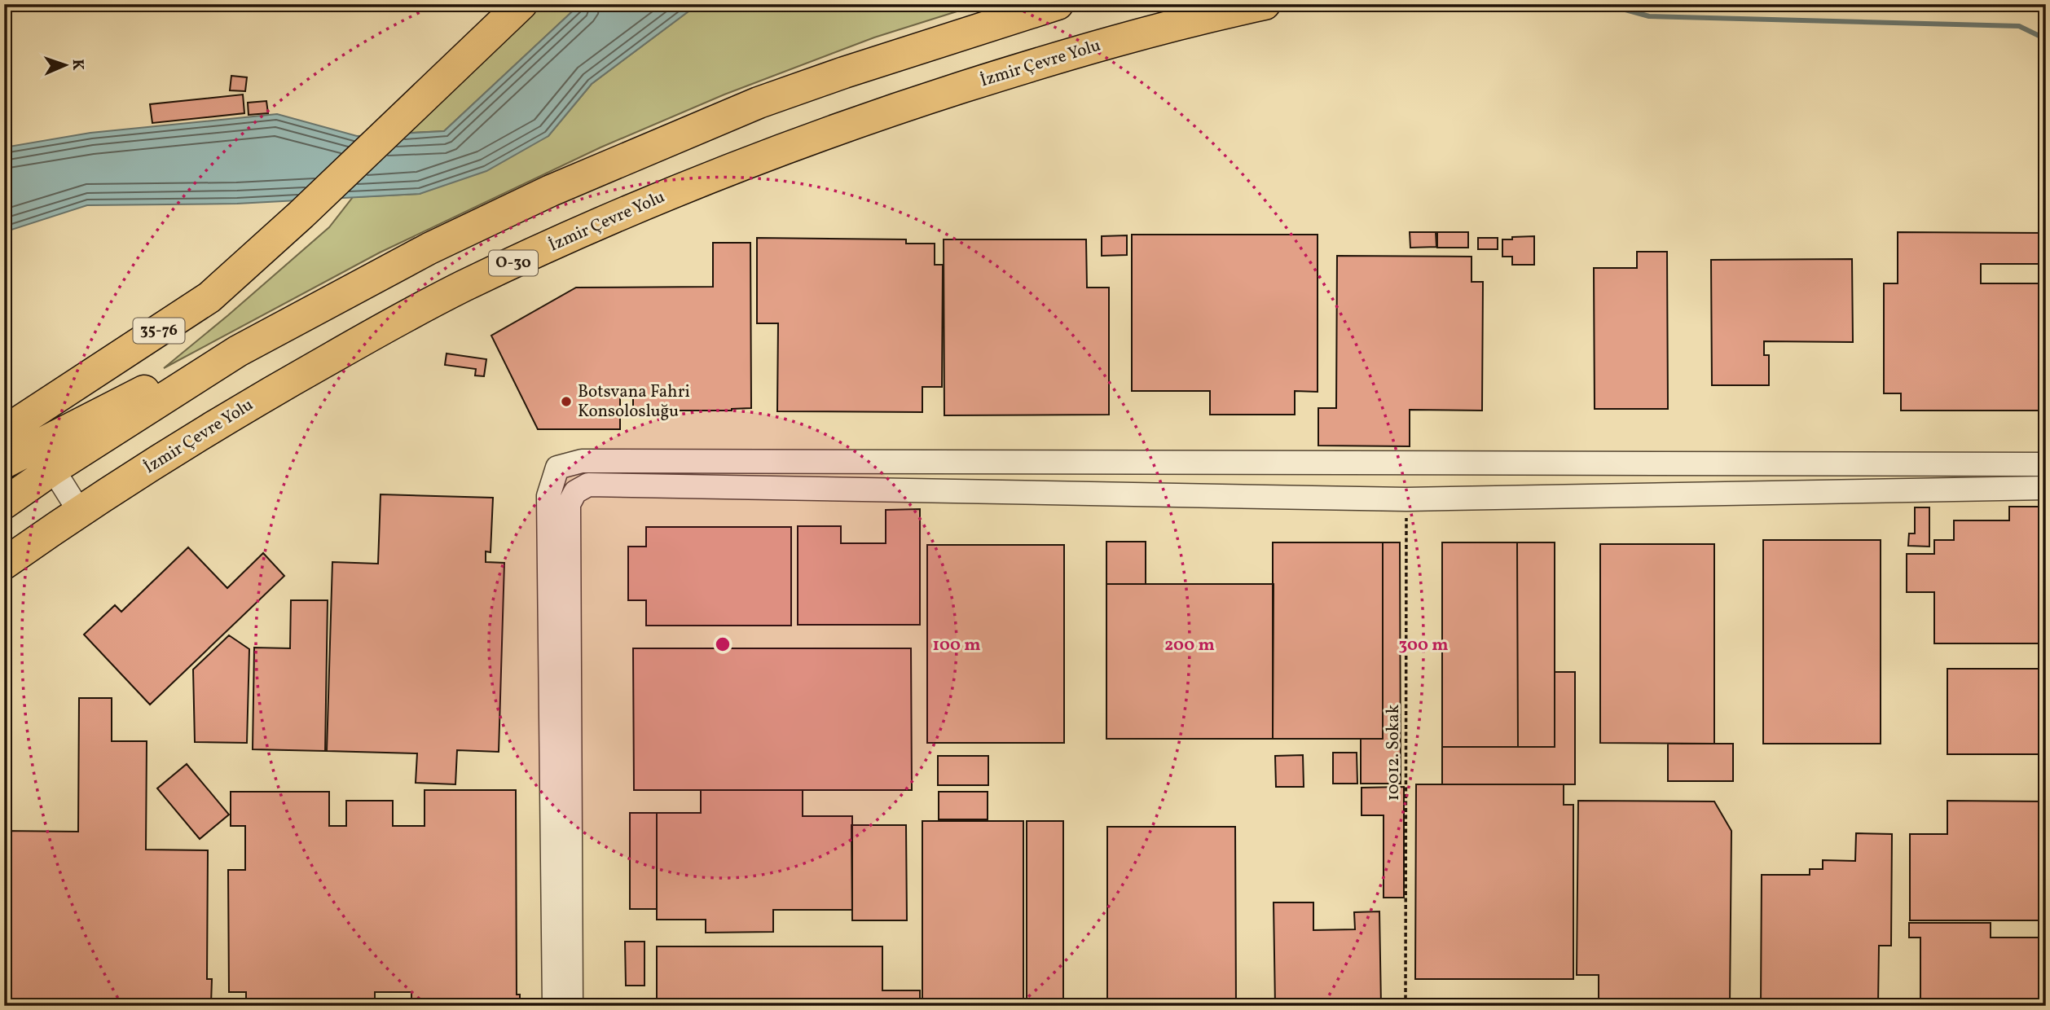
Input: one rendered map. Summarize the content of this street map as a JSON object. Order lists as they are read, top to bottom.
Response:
{
  "streets": {
    "highway": ["İzmir Çevre Yolu", "O-30", "35-76"],
    "path": ["10012. Sokak"]
  },
  "places": ["Botsvana Fahri Konsolosluğu"],
  "north": "right",
  "rings": ["100 m", "200 m", "300 m"]
}
